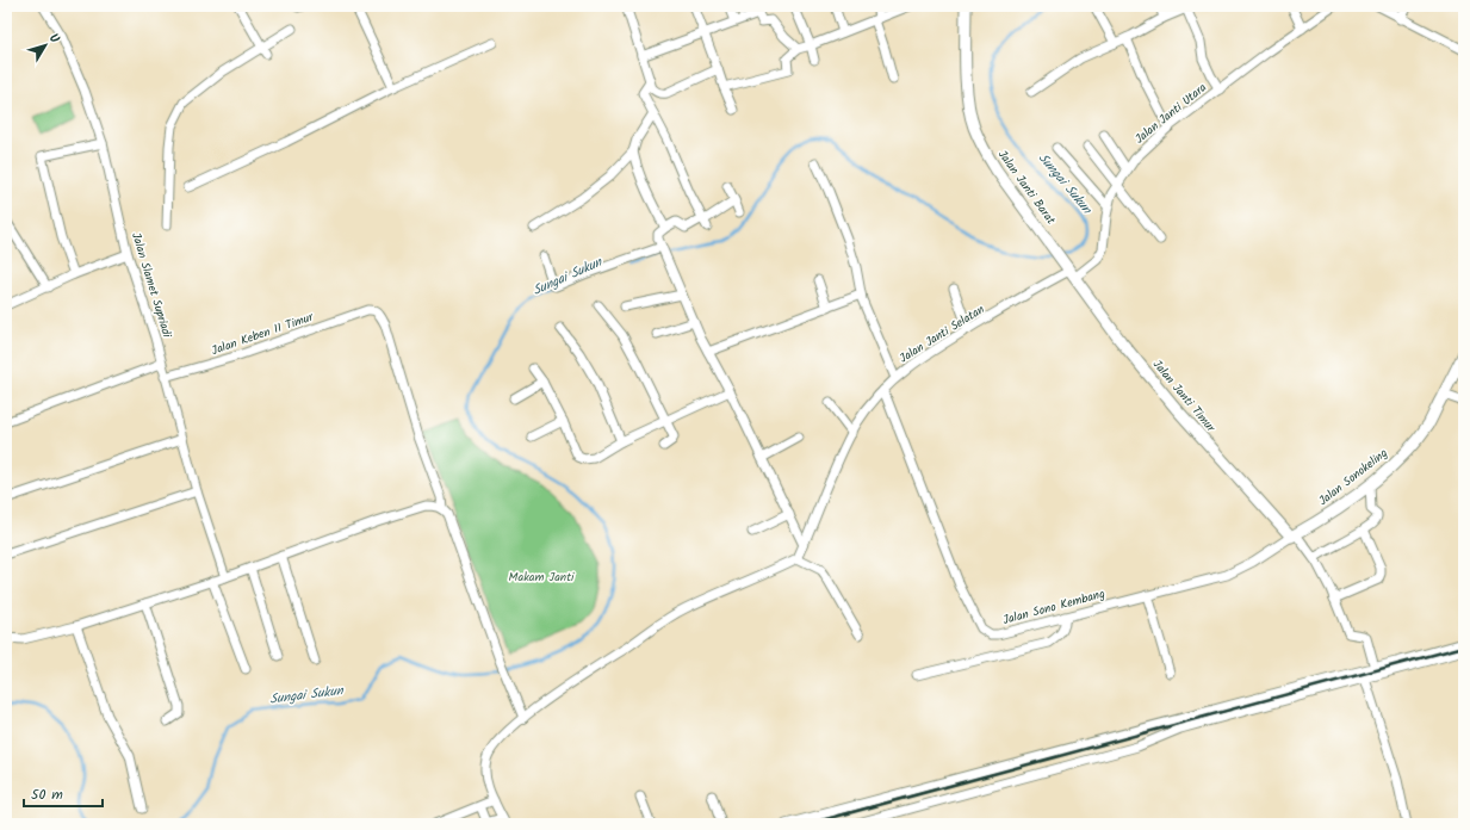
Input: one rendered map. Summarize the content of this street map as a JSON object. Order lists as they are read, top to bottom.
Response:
{
  "streets": {
    "street": [
      "Jalan Janti Utara",
      "Jalan Janti Barat",
      "Jalan Slamet Supriadi",
      "Jalan Keben II Timur",
      "Jalan Janti Selatan",
      "Jalan Janti Timur",
      "Jalan Sonokeling",
      "Jalan Sono Kembang"
    ]
  },
  "crossings": [
    ["Jalan Janti Utara", "Jalan Janti Barat"],
    ["Jalan Janti Utara", "Jalan Janti Selatan"],
    ["Jalan Janti Utara", "Jalan Janti Timur"],
    ["Jalan Janti Barat", "Jalan Janti Selatan"],
    ["Jalan Janti Barat", "Jalan Janti Timur"],
    ["Jalan Slamet Supriadi", "Jalan Keben II Timur"],
    ["Jalan Janti Selatan", "Jalan Janti Timur"],
    ["Jalan Janti Selatan", "Jalan Sono Kembang"],
    ["Jalan Janti Timur", "Jalan Sonokeling"],
    ["Jalan Janti Timur", "Jalan Sono Kembang"],
    ["Jalan Sonokeling", "Jalan Sono Kembang"]
  ],
  "water": ["Sungai Sukun"],
  "parks": ["Makam Janti"],
  "scale_bar": "50 m",
  "north": "top right"
}
